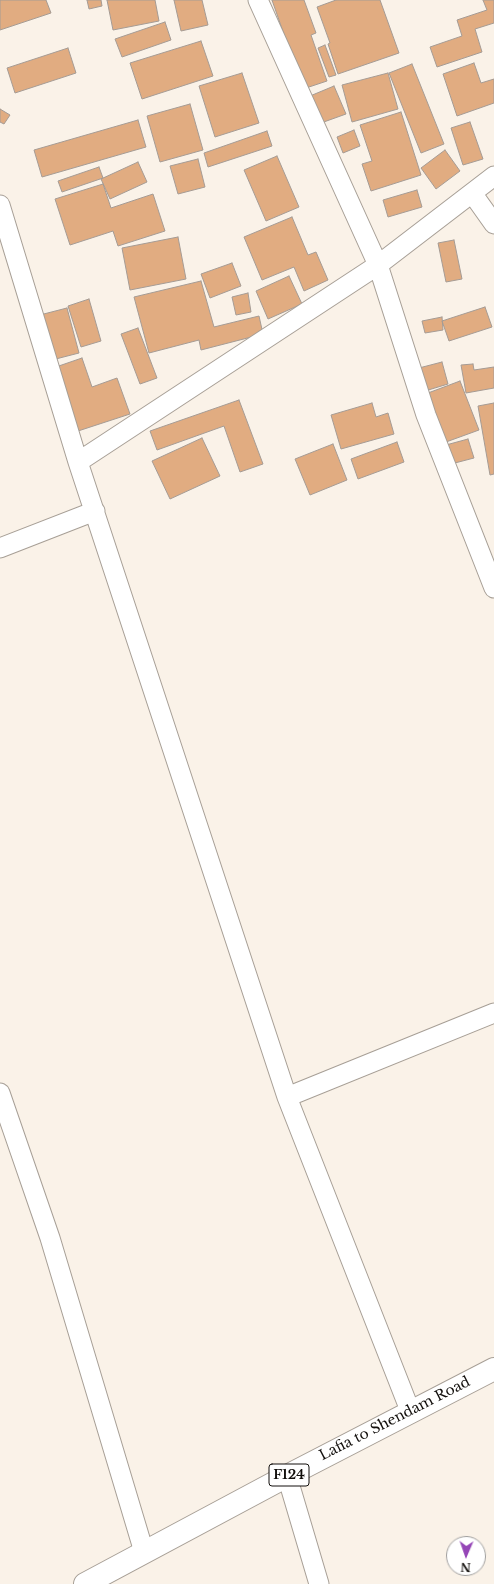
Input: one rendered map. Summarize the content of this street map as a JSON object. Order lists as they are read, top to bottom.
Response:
{
  "streets": {
    "main road": ["Lafia to Shendam Road", "F124"]
  },
  "north": "bottom"
}
